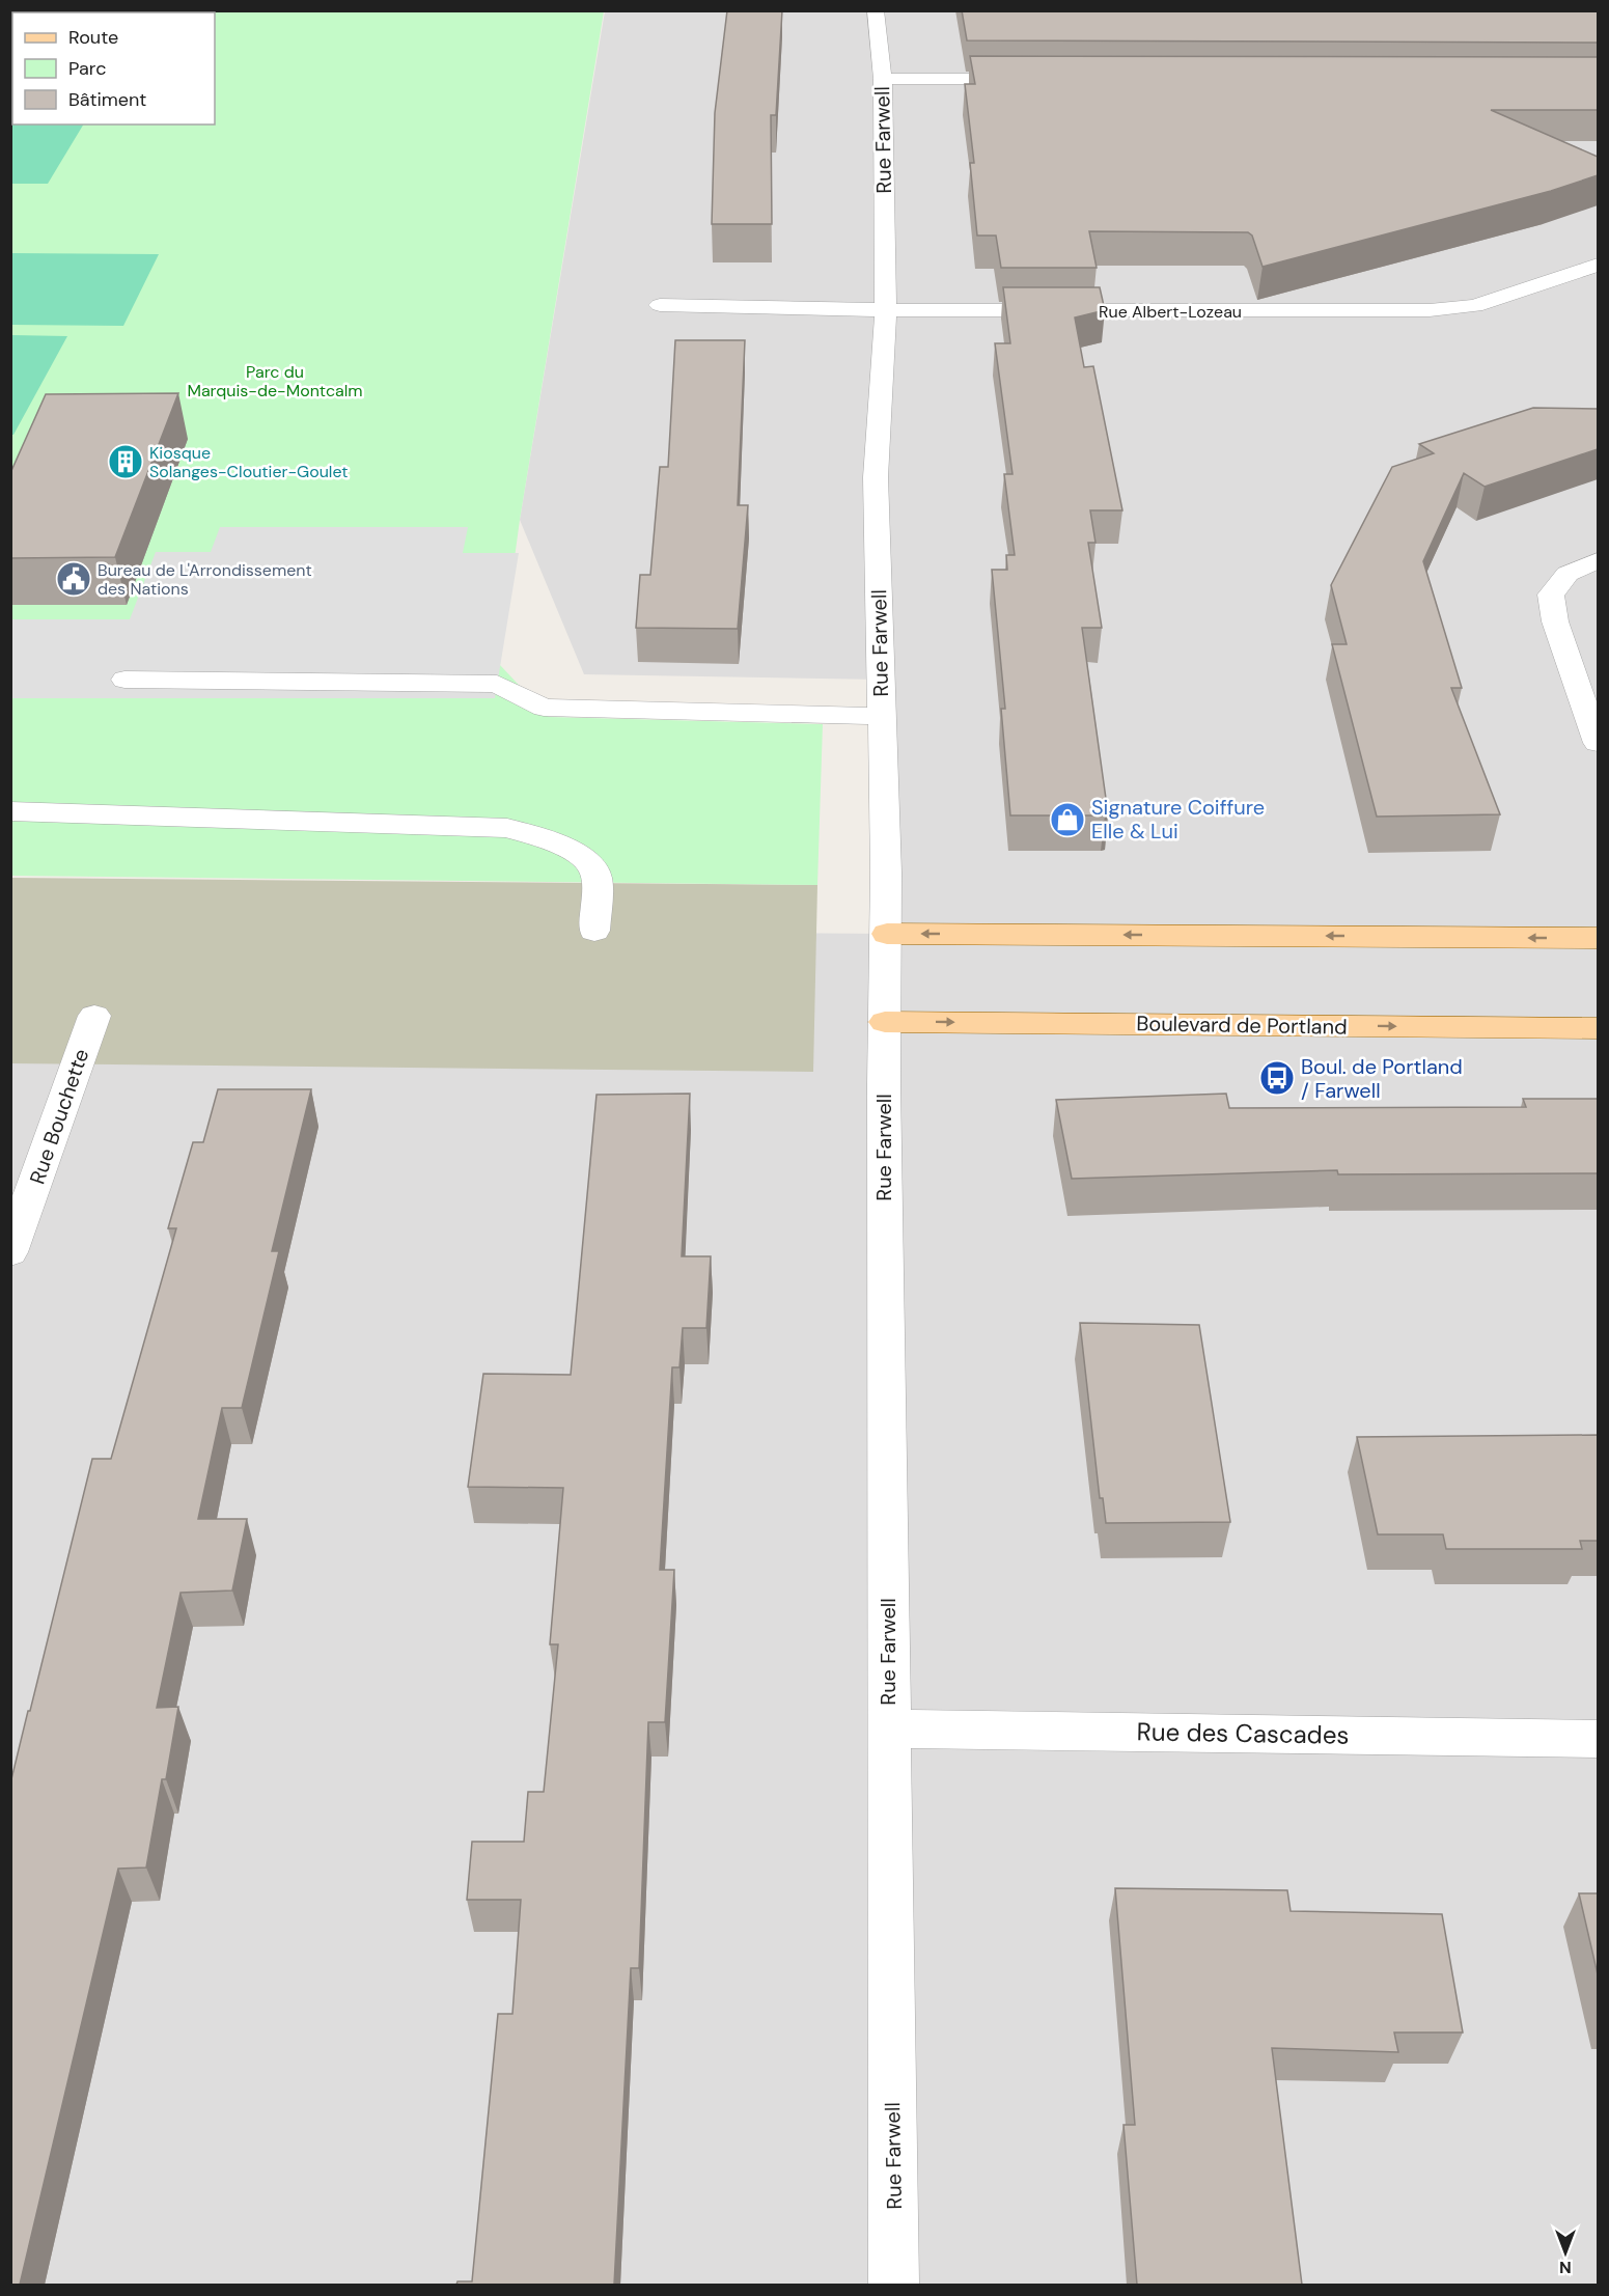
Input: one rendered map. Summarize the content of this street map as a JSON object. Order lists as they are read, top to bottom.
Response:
{
  "streets": {
    "main road": ["Boulevard de Portland"],
    "street": [
      "Rue Farwell",
      "Rue Albert-Lozeau",
      "Rue Bouchette",
      "Rue des Cascades"
    ]
  },
  "crossings": [
    ["Rue Farwell", "Rue Albert-Lozeau"],
    ["Rue Farwell", "Boulevard de Portland"],
    ["Rue Farwell", "Rue des Cascades"]
  ],
  "parks": ["Parc du Marquis-de-Montcalm"],
  "places": {
    "building": ["Kiosque Solanges-Cloutier-Goulet"],
    "public building": ["Bureau de L'Arrondissement des Nations"],
    "shop": ["Signature Coiffure Elle & Lui"],
    "bus stop": ["Boul. de Portland / Farwell"]
  },
  "legend": ["Route", "Parc", "Bâtiment"],
  "north": "bottom"
}
